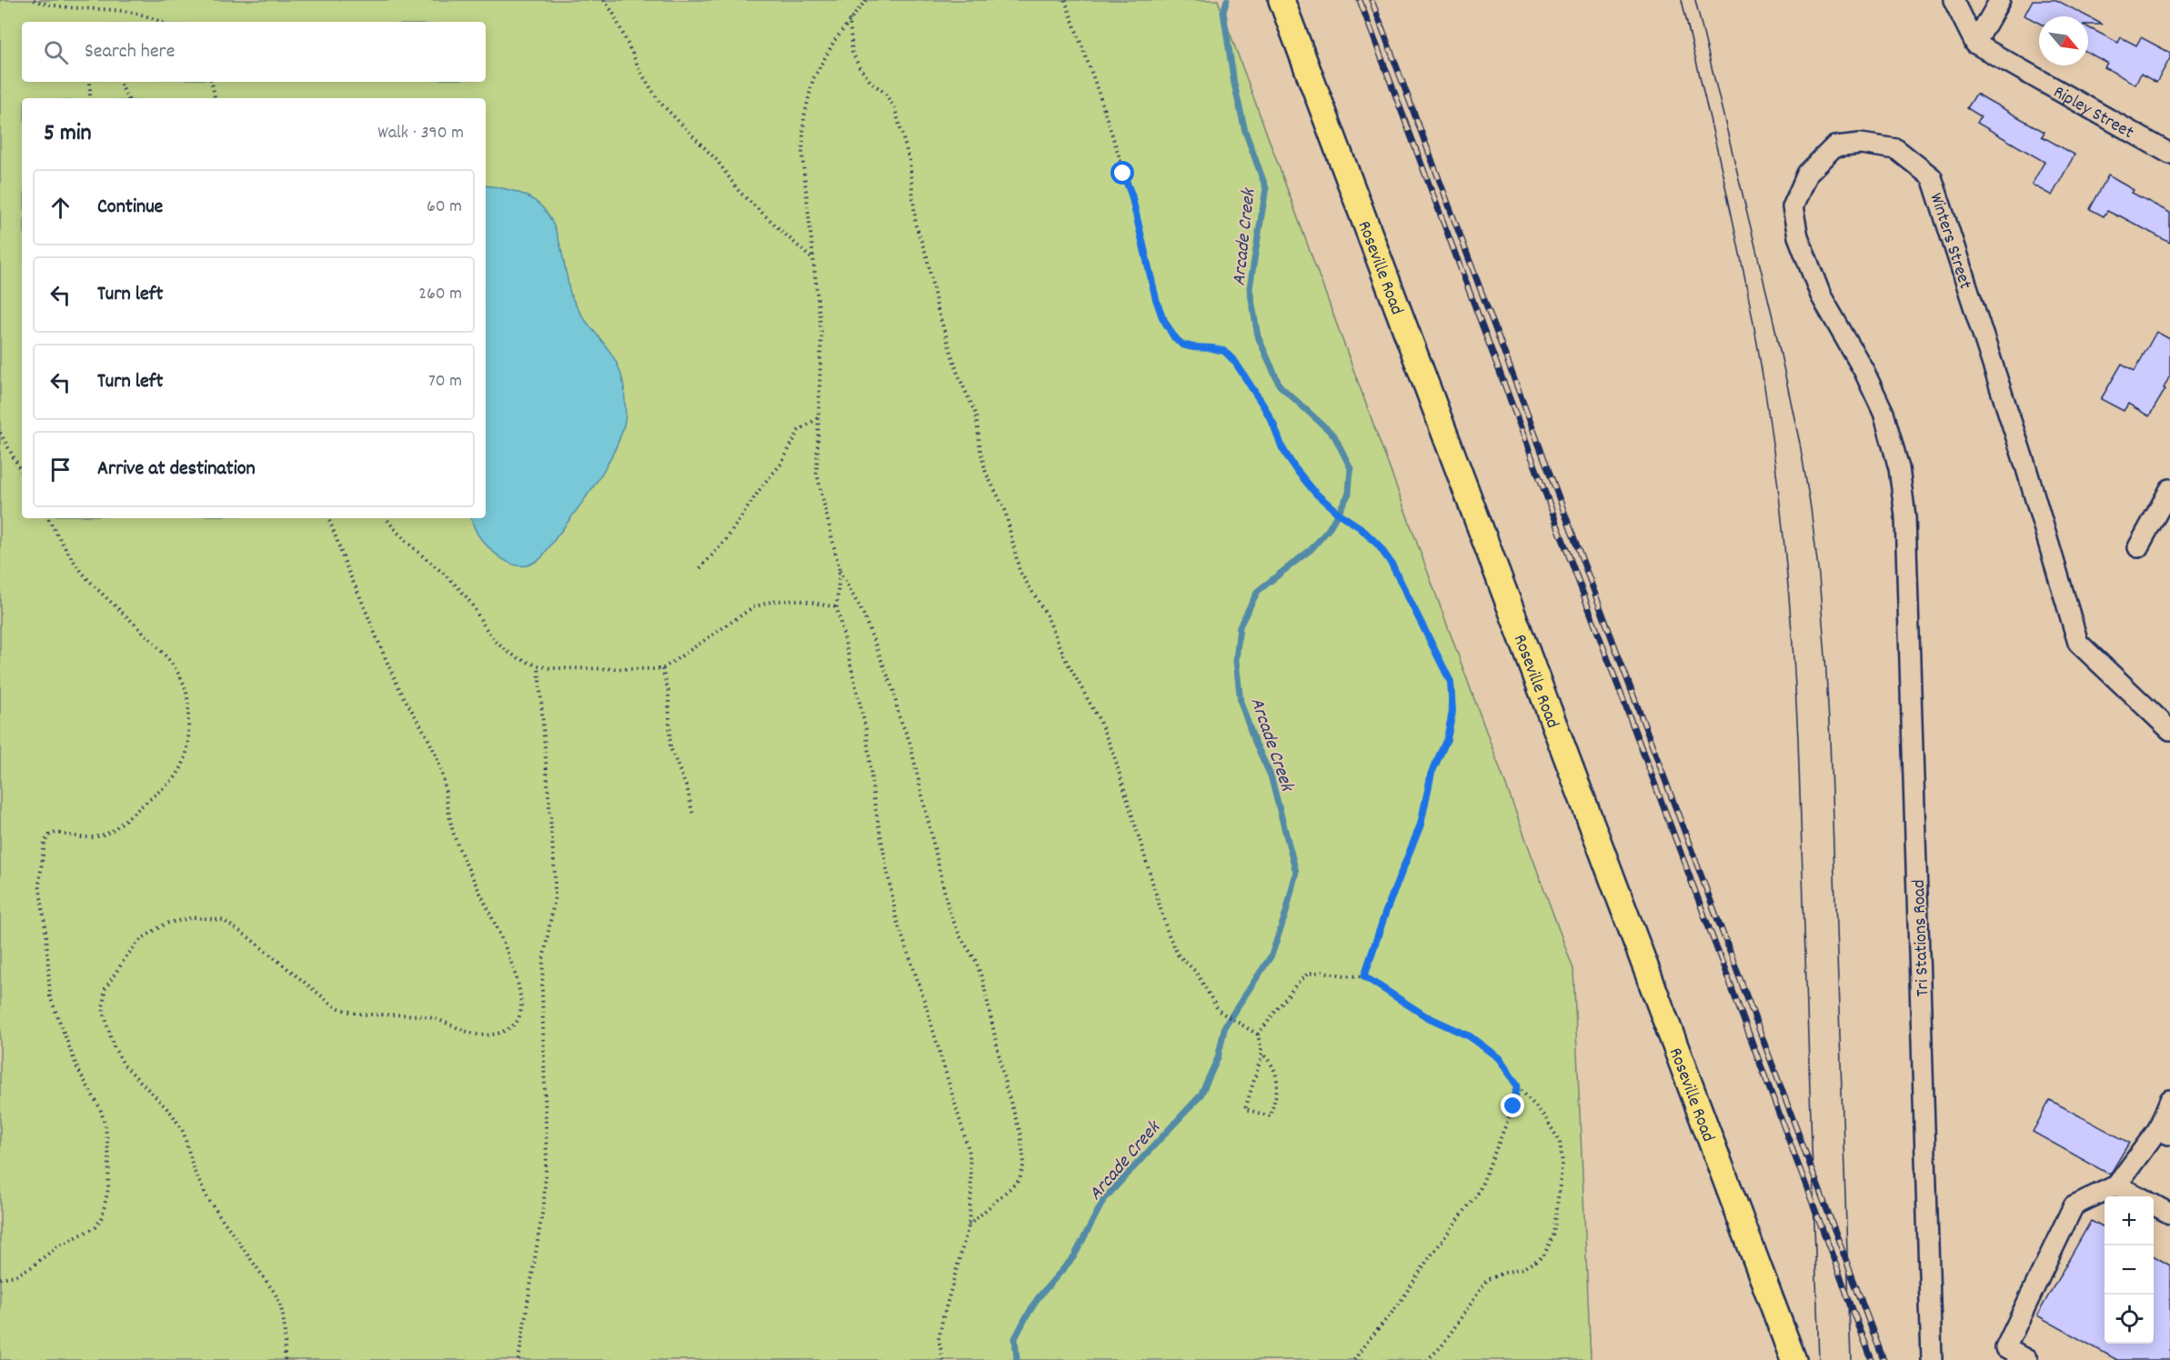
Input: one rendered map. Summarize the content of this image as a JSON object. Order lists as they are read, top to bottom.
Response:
{
  "streets": {
    "main road": ["Roseville Road"],
    "street": ["Ripley Street", "Winters Street", "Tri Stations Road"]
  },
  "crossings": [
    ["Winters Street", "Tri Stations Road"]
  ],
  "water": ["Arcade Creek"],
  "north": "bottom right",
  "page": {
    "search": "Search here",
    "heading": ["5 min", "Walk · 390 m"],
    "list": [
      ["Continue", "60 m"],
      ["Turn left", "260 m"],
      ["Turn left", "70 m"],
      "Arrive at destination"
    ],
    "map_buttons": ["+", "−"]
  }
}
